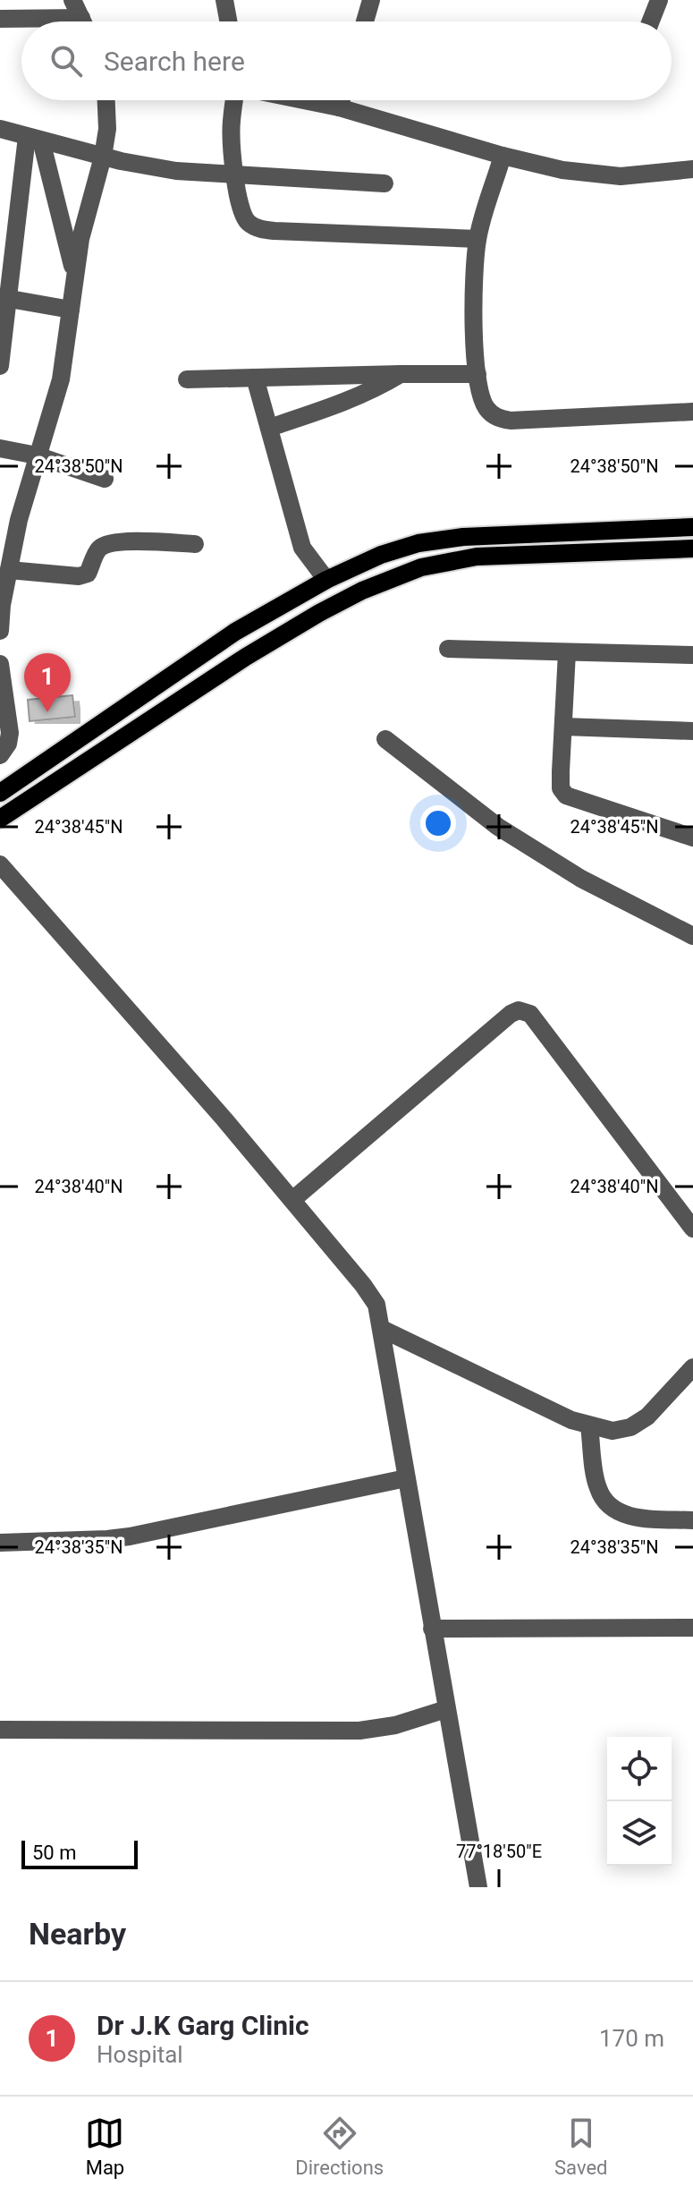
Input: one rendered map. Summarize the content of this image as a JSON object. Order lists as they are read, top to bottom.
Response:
{
  "scale_bar": "50 m",
  "page": {
    "search": "Search here",
    "pins": "1",
    "scale": "50 m",
    "heading": "Nearby",
    "list": [
      {
        "mark": "1",
        "name": "Dr J.K Garg Clinic",
        "note": "Hospital",
        "value": "170 m"
      }
    ],
    "nav": ["Map", "Directions", "Saved"]
  },
  "coordinates": [
    "24°38'50\"N",
    "24°38'45\"N",
    "24°38'40\"N",
    "24°38'35\"N",
    "77°18'50\"E"
  ]
}
